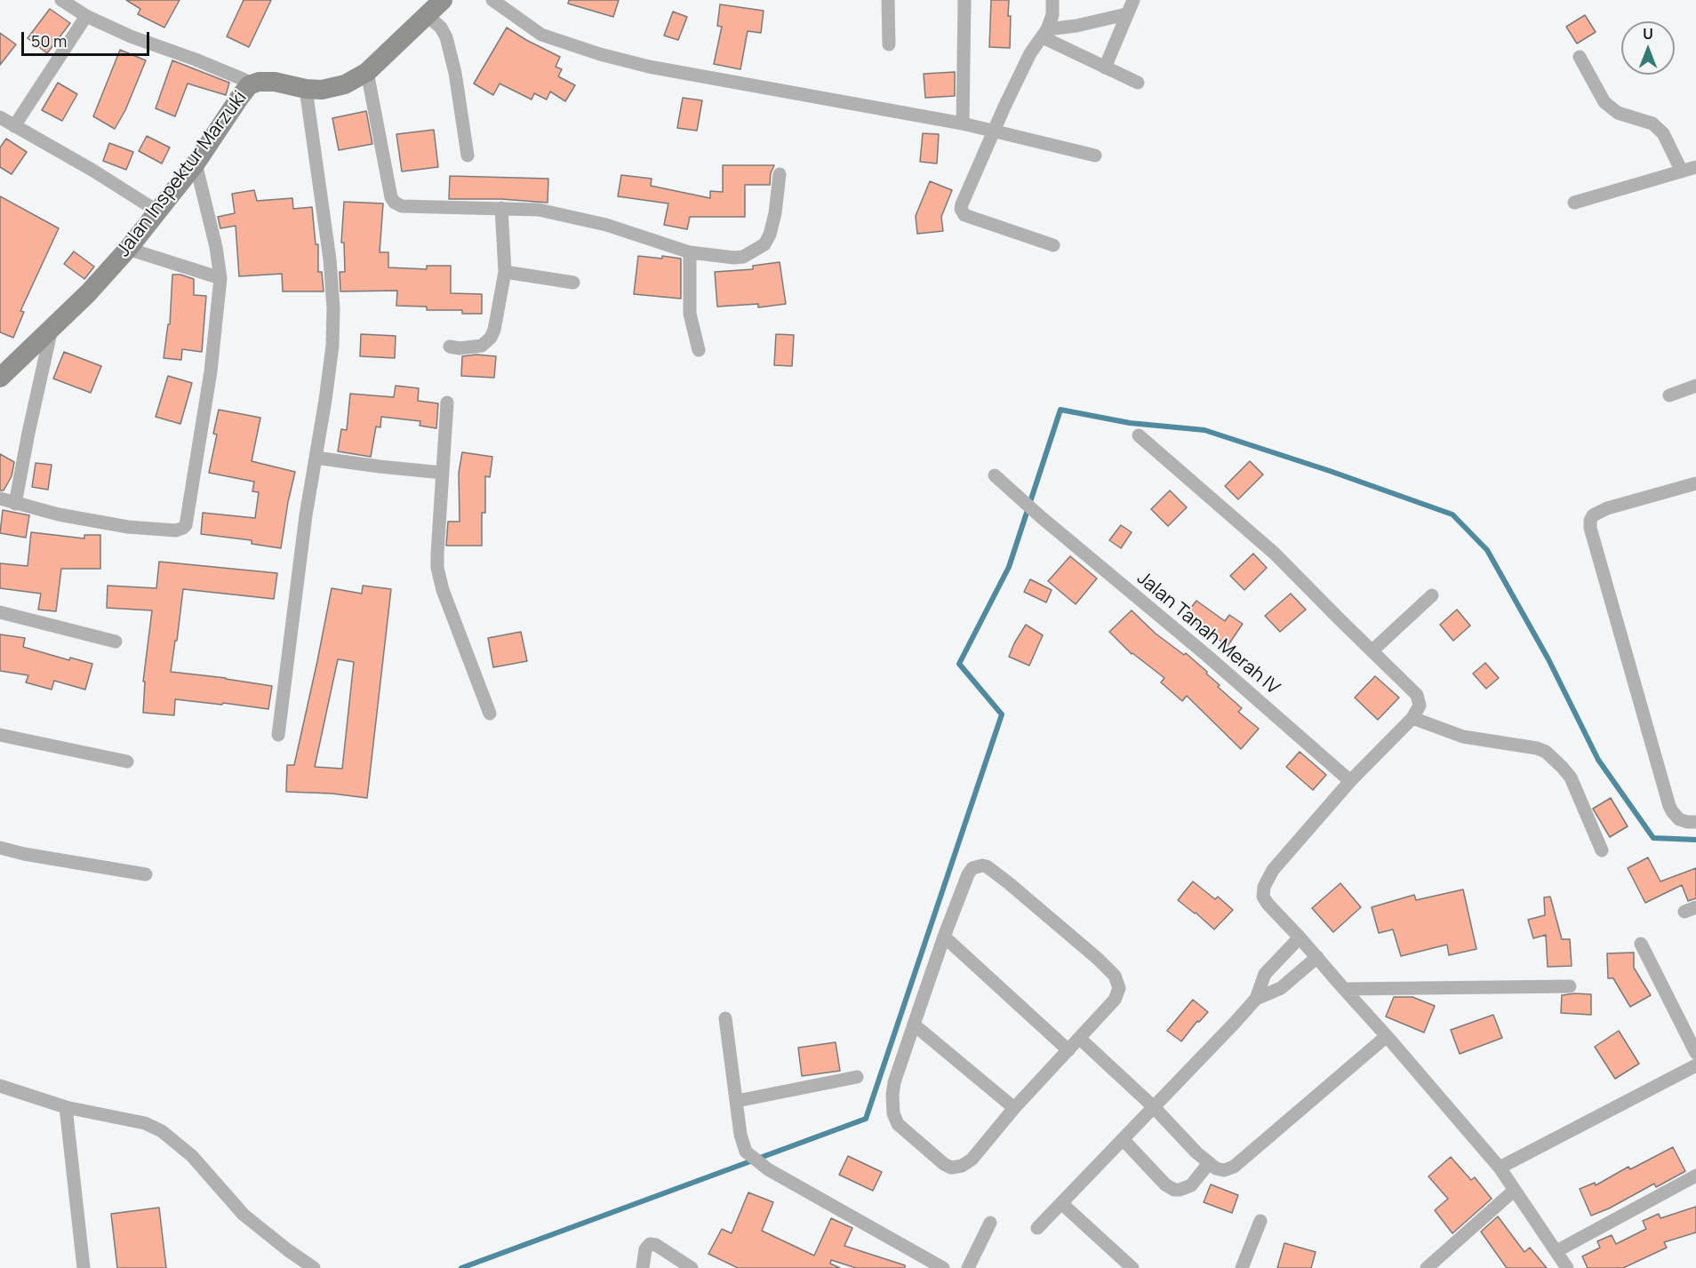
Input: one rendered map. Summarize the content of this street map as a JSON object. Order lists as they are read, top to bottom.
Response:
{
  "streets": {
    "street": ["Jalan Inspektur Marzuki", "Jalan Tanah Merah IV"]
  },
  "scale_bar": "50 m",
  "north": "top"
}
